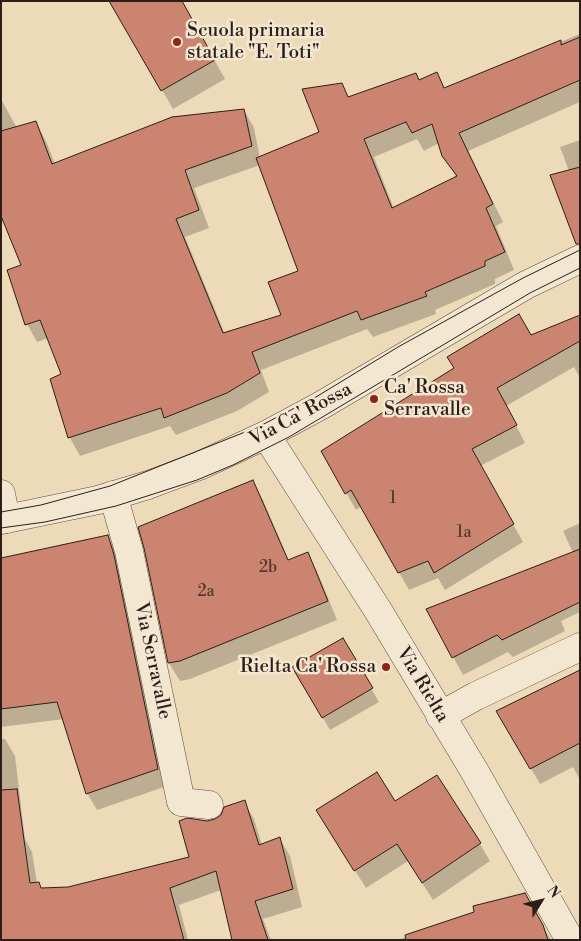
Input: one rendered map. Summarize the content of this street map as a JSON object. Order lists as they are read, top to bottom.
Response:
{
  "streets": {
    "street": ["Via Ca' Rossa", "Via Serravalle", "Via Rielta"]
  },
  "crossings": [
    ["Via Ca' Rossa", "Via Serravalle"],
    ["Via Ca' Rossa", "Via Rielta"]
  ],
  "places": ["Scuola primaria statale \"E. Toti\"", "Ca' Rossa Serravalle", "Rielta Ca' Rossa"],
  "house_numbers": [
    "1",
    "1a",
    "2b",
    "2a"
  ],
  "north": "top right"
}
